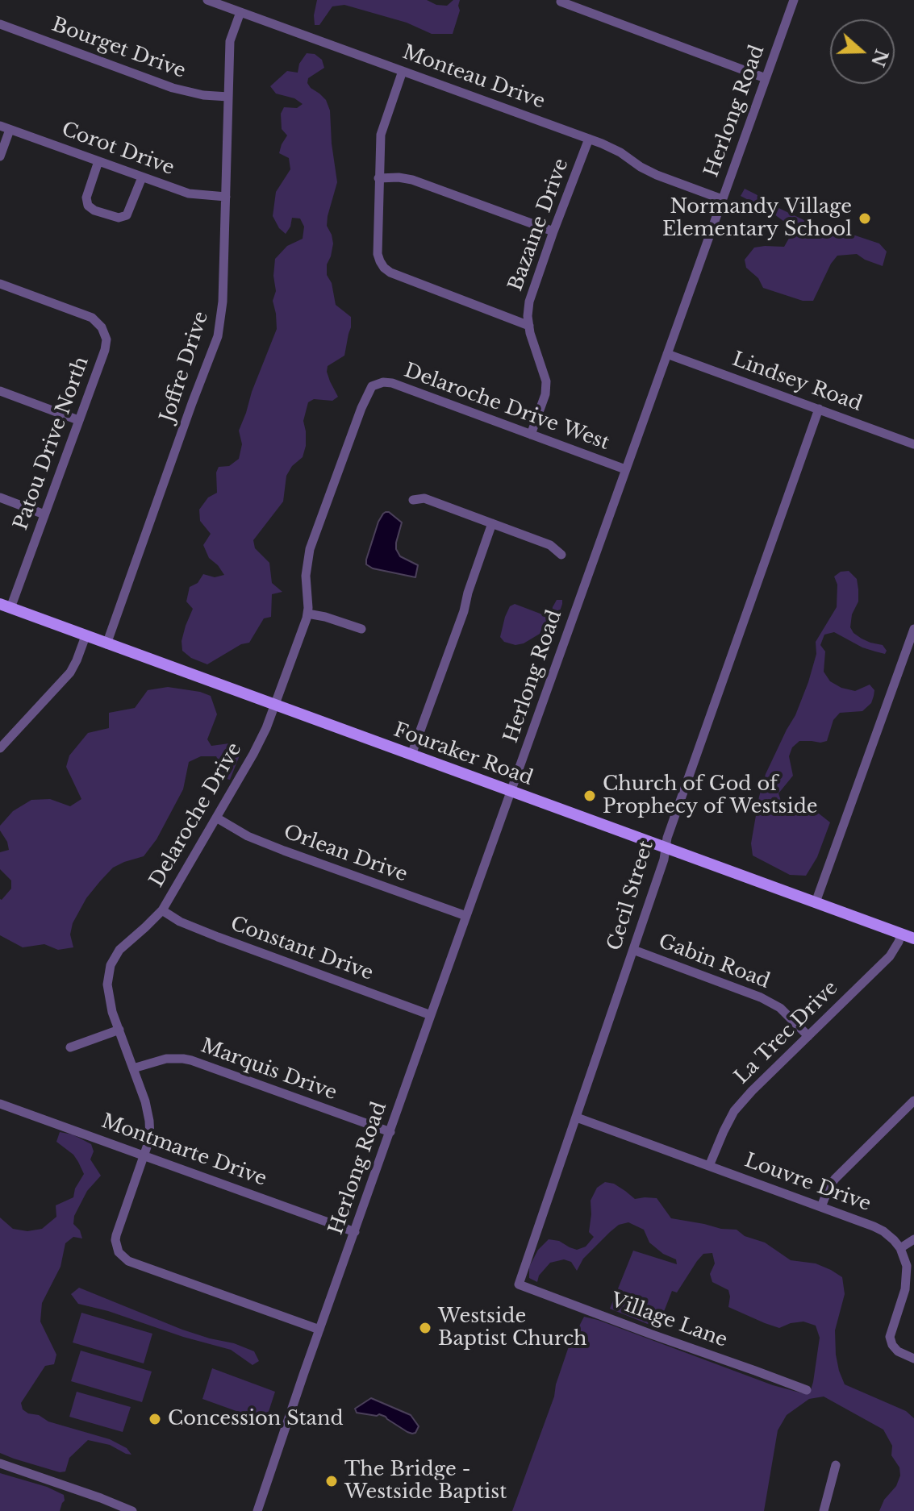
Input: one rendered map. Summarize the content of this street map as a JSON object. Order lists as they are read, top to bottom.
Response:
{
  "streets": {
    "main road": ["Fouraker Road"],
    "street": [
      "Bourget Drive",
      "Monteau Drive",
      "Herlong Road",
      "Corot Drive",
      "Bazaine Drive",
      "Joffre Drive",
      "Lindsey Road",
      "Delaroche Drive West",
      "Patou Drive North",
      "Delaroche Drive",
      "Orlean Drive",
      "Cecil Street",
      "Constant Drive",
      "Gabin Road",
      "La Trec Drive",
      "Marquis Drive",
      "Montmarte Drive",
      "Louvre Drive",
      "Village Lane"
    ]
  },
  "crossings": [
    ["Bourget Drive", "Joffre Drive"],
    ["Monteau Drive", "Herlong Road"],
    ["Monteau Drive", "Bazaine Drive"],
    ["Monteau Drive", "Joffre Drive"],
    ["Herlong Road", "Lindsey Road"],
    ["Herlong Road", "Delaroche Drive West"],
    ["Herlong Road", "Fouraker Road"],
    ["Herlong Road", "Delaroche Drive"],
    ["Herlong Road", "Orlean Drive"],
    ["Herlong Road", "Constant Drive"],
    ["Herlong Road", "Marquis Drive"],
    ["Herlong Road", "Montmarte Drive"],
    ["Corot Drive", "Joffre Drive"],
    ["Bazaine Drive", "Delaroche Drive West"],
    ["Joffre Drive", "Fouraker Road"],
    ["Lindsey Road", "Cecil Street"],
    ["Delaroche Drive West", "Delaroche Drive"],
    ["Patou Drive North", "Fouraker Road"],
    ["Fouraker Road", "Delaroche Drive"],
    ["Fouraker Road", "Cecil Street"],
    ["Fouraker Road", "La Trec Drive"],
    ["Delaroche Drive", "Orlean Drive"],
    ["Delaroche Drive", "Constant Drive"],
    ["Delaroche Drive", "Marquis Drive"],
    ["Delaroche Drive", "Montmarte Drive"],
    ["Cecil Street", "Gabin Road"],
    ["Cecil Street", "Louvre Drive"],
    ["Cecil Street", "Village Lane"],
    ["Gabin Road", "La Trec Drive"],
    ["La Trec Drive", "Louvre Drive"]
  ],
  "places": [
    "Normandy Village Elementary School",
    "Church of God of Prophecy of Westside",
    "Westside Baptist Church",
    "Concession Stand",
    "The Bridge - Westside Baptist"
  ],
  "north": "right"
}
